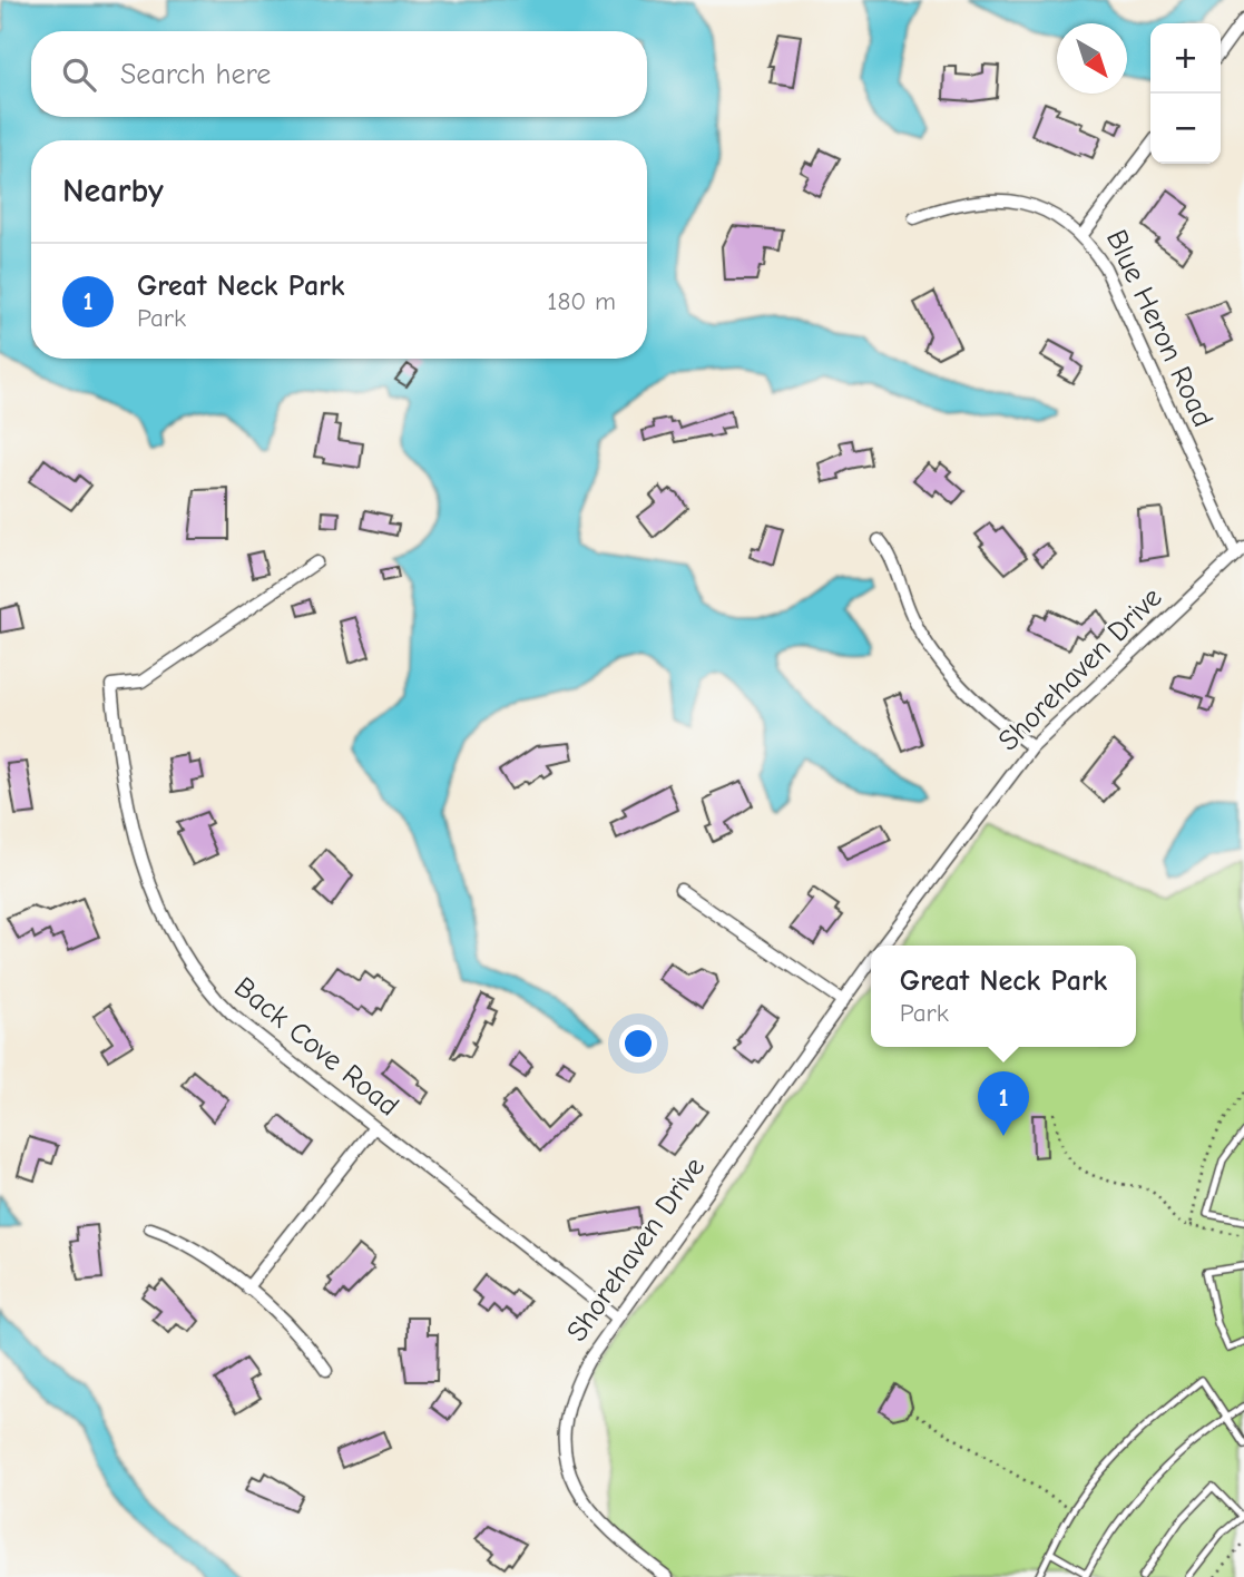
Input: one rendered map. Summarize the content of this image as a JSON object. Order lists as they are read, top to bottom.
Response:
{
  "streets": {
    "street": ["Blue Heron Road", "Shorehaven Drive", "Back Cove Road"]
  },
  "crossings": [
    ["Blue Heron Road", "Shorehaven Drive"],
    ["Shorehaven Drive", "Back Cove Road"]
  ],
  "north": "bottom right",
  "page": {
    "map_buttons": ["+", "−"],
    "search": "Search here",
    "heading": "Nearby",
    "list": [
      {
        "mark": "1",
        "name": "Great Neck Park",
        "note": "Park",
        "value": "180 m"
      }
    ],
    "popup": ["Great Neck Park", "Park"],
    "pins": "1"
  }
}
